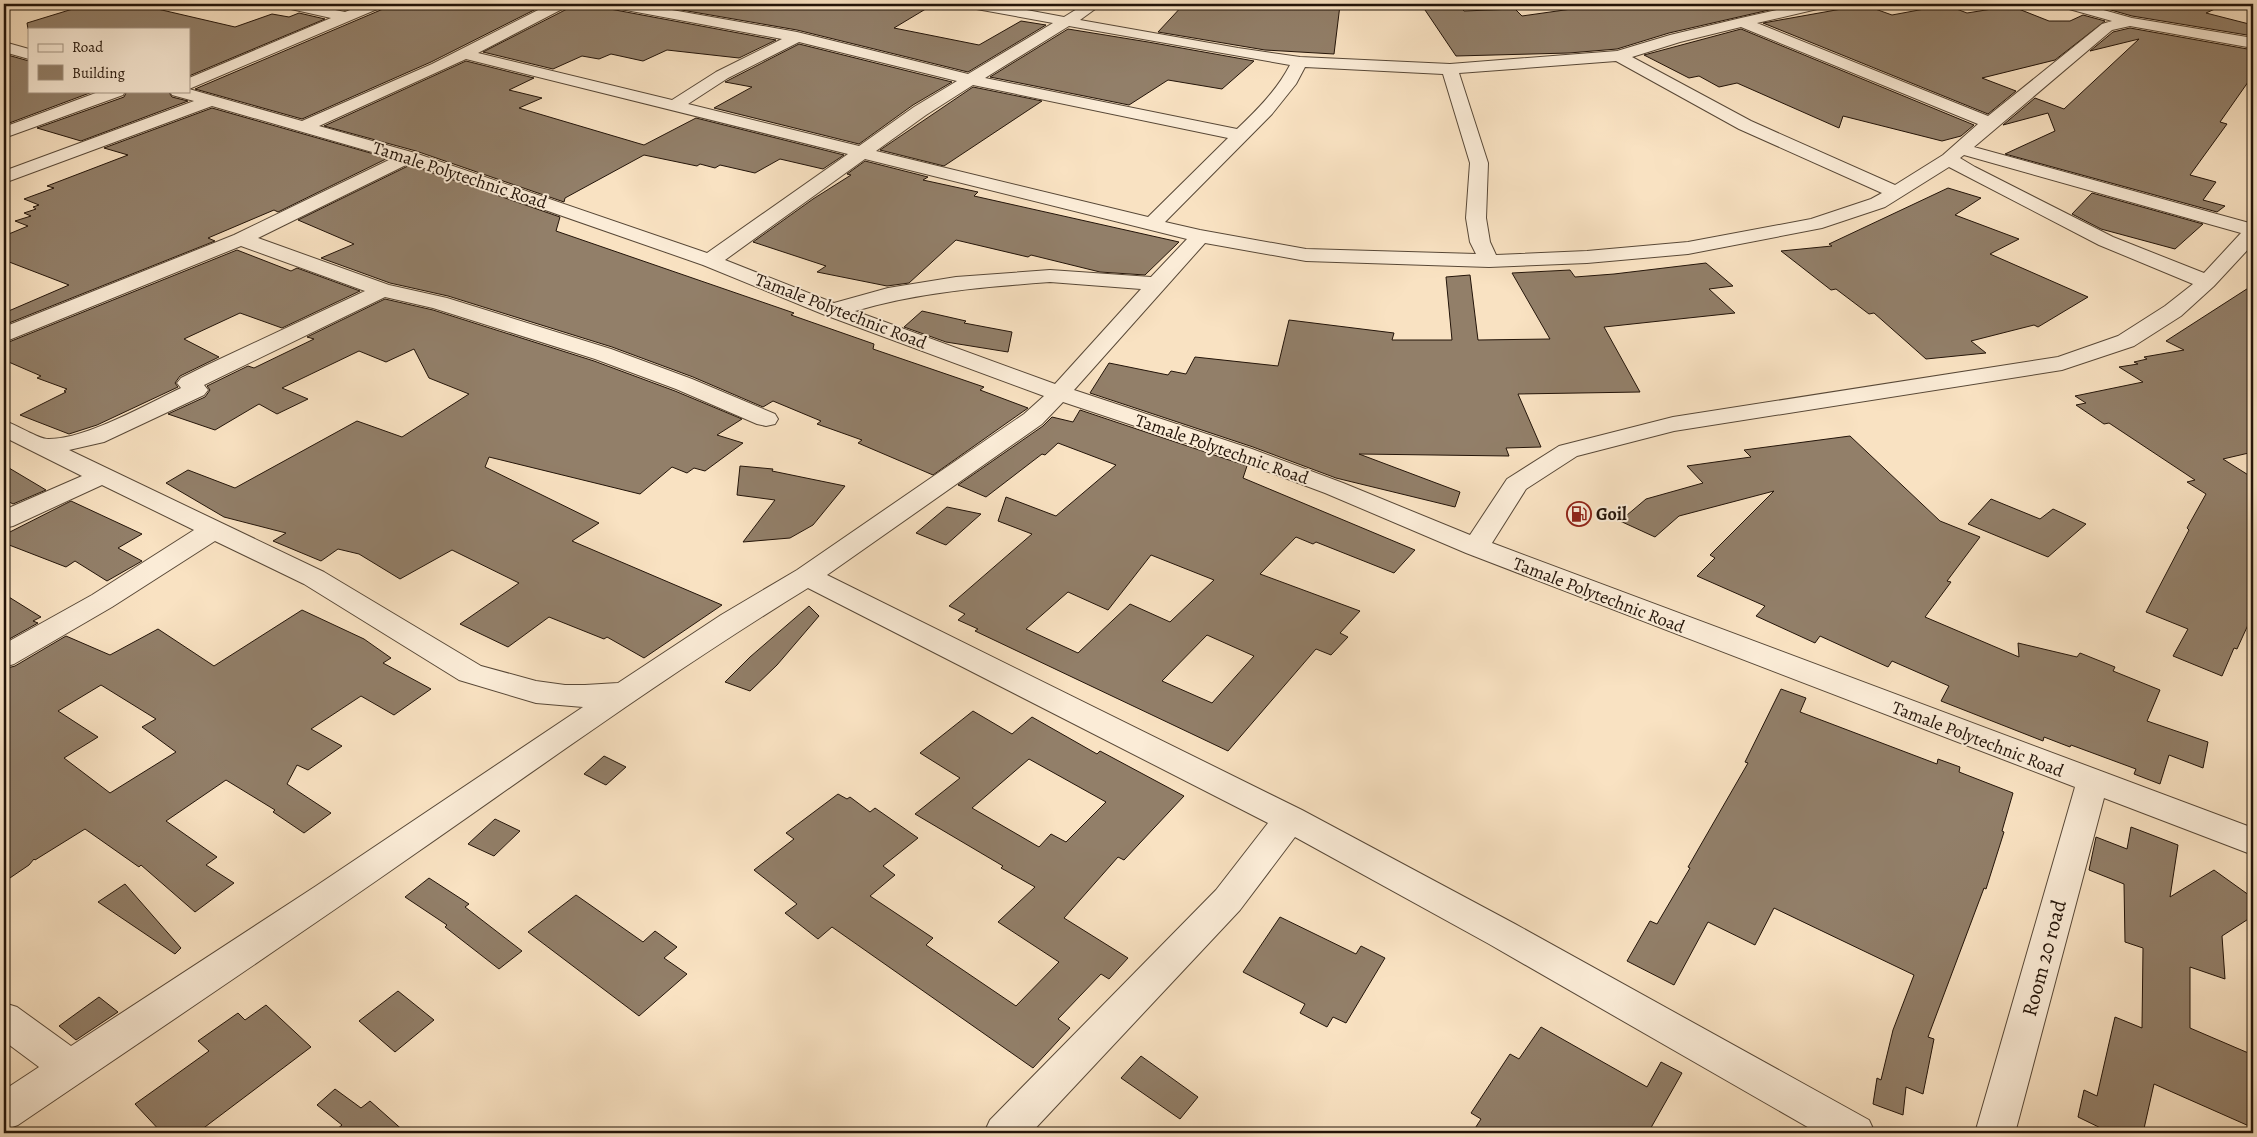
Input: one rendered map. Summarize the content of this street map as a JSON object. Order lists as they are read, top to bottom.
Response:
{
  "streets": {
    "street": ["Tamale Polytechnic Road", "Room 20 road"]
  },
  "crossings": [
    ["Tamale Polytechnic Road", "Room 20 road"]
  ],
  "places": {
    "fuel station": ["Goil"]
  },
  "legend": ["Road", "Building"]
}
